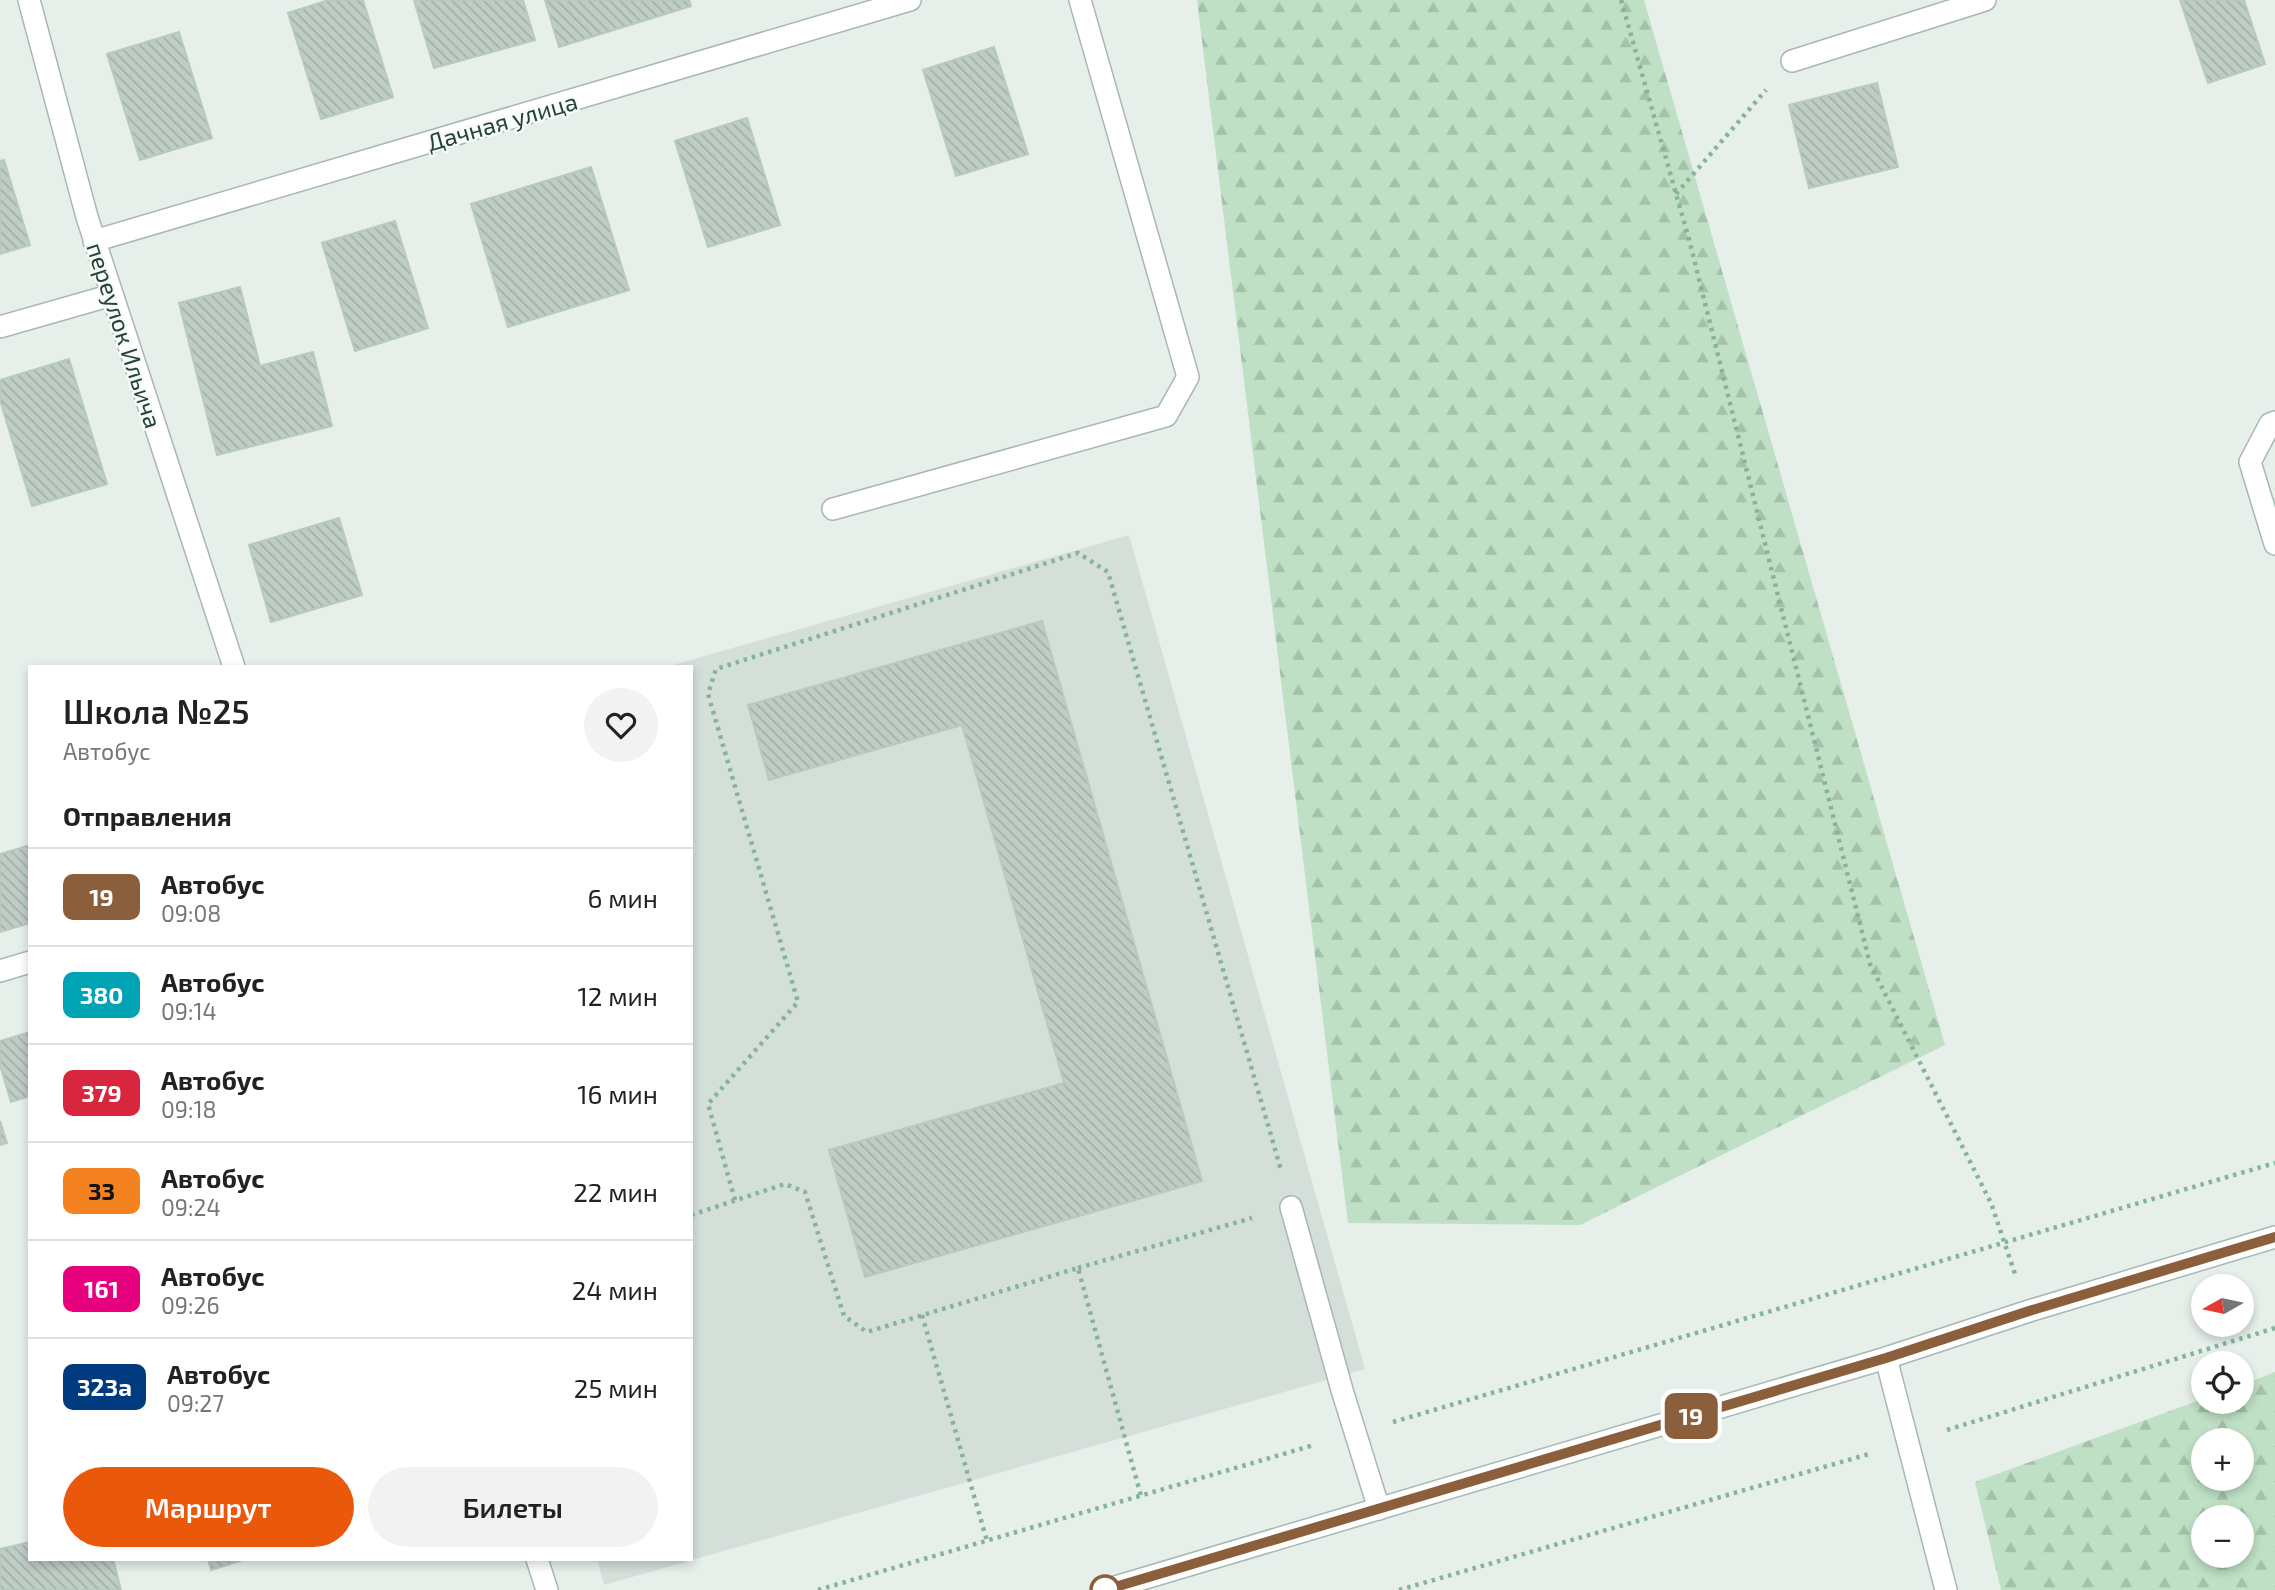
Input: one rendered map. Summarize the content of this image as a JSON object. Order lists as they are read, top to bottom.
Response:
{
  "streets": {
    "street": ["Дачная улица", "переулок Ильича"]
  },
  "crossings": [
    ["Дачная улица", "переулок Ильича"]
  ],
  "lines": ["bus line 19"],
  "north": "left",
  "page": {
    "on_map": "19",
    "heading": [
      ["Школа №25", "Автобус"],
      "Отправления"
    ],
    "list": [
      {
        "mark": "19",
        "name": "Автобус",
        "note": "09:08",
        "value": "6 мин"
      },
      {
        "mark": "380",
        "name": "Автобус",
        "note": "09:14",
        "value": "12 мин"
      },
      {
        "mark": "379",
        "name": "Автобус",
        "note": "09:18",
        "value": "16 мин"
      },
      {
        "mark": "33",
        "name": "Автобус",
        "note": "09:24",
        "value": "22 мин"
      },
      {
        "mark": "161",
        "name": "Автобус",
        "note": "09:26",
        "value": "24 мин"
      },
      {
        "mark": "323а",
        "name": "Автобус",
        "note": "09:27",
        "value": "25 мин"
      }
    ],
    "map_buttons": ["+", "−"],
    "buttons": ["Маршрут", "Билеты"]
  }
}
